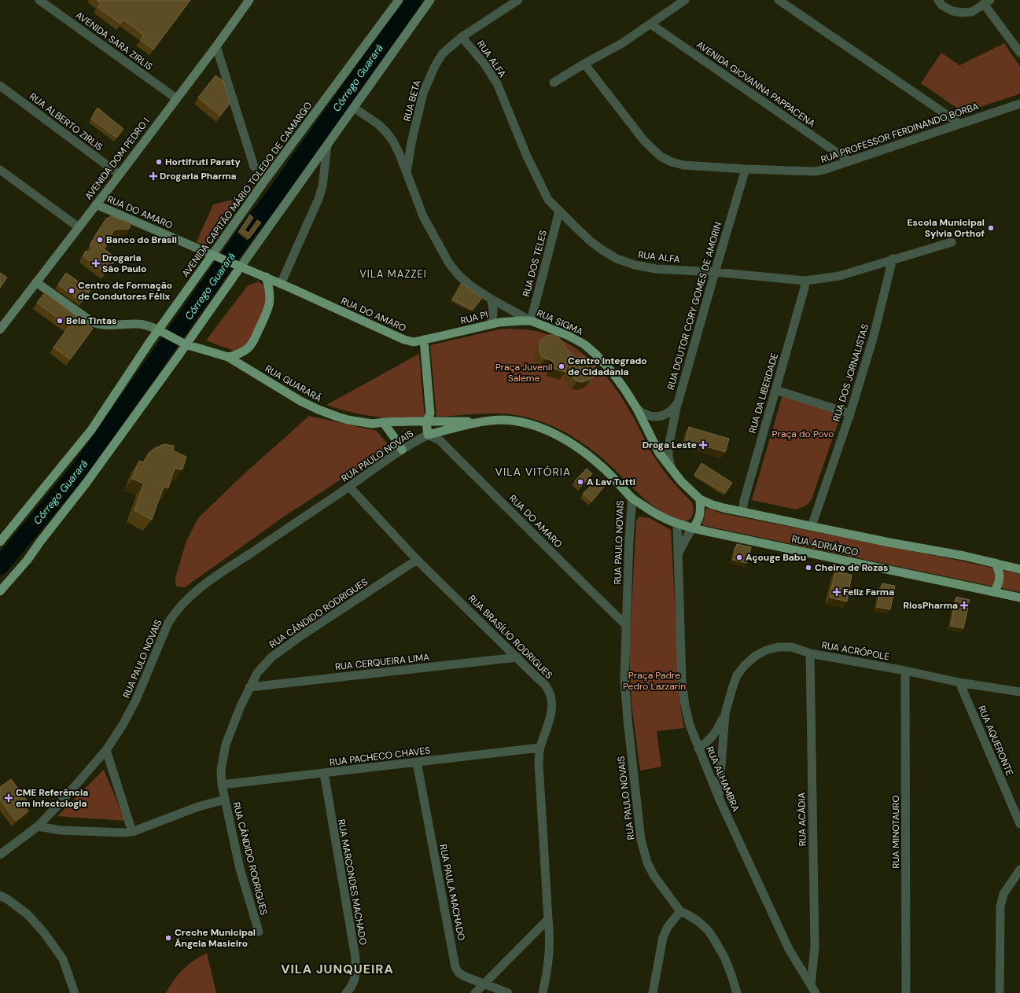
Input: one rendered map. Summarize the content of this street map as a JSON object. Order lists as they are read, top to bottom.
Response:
{
  "streets": {
    "main road": [
      "AVENIDA DOM PEDRO I",
      "AVENIDA CAPITÃO MÁRIO TOLEDO DE CAMARGO",
      "RUA DO AMARO",
      "RUA PI",
      "RUA SIGMA",
      "RUA GUARARÁ",
      "RUA PAULO NOVAIS",
      "RUA ADRIÁTICO"
    ],
    "street": [
      "AVENIDA SARA ZIRLIS",
      "RUA ALFA",
      "AVENIDA GIOVANNA PAPPACENA",
      "RUA BETA",
      "RUA ALBERTO ZIRLIS",
      "RUA PROFESSOR FERDINANDO BORBA",
      "RUA DOS TELES",
      "RUA DOUTOR CORY GOMES DE AMORIN",
      "RUA DOS JORNALISTAS",
      "RUA DA LIBERDADE",
      "RUA CÂNDIDO RODRIGUES",
      "RUA BRASÍLIO RODRIGUES",
      "RUA ACRÓPOLE",
      "RUA CERQUEIRA LIMA",
      "RUA AQUERONTE",
      "RUA PACHECO CHAVES",
      "RUA ALHAMBRA",
      "RUA ACÁDIA",
      "RUA MINOTAURO",
      "RUA MARCONDES MACHADO",
      "RUA PAULA MACHADO"
    ]
  },
  "crossings": [
    ["AVENIDA SARA ZIRLIS", "AVENIDA DOM PEDRO I"],
    ["RUA ALFA", "RUA BETA"],
    ["RUA ALFA", "RUA DOS TELES"],
    ["RUA ALFA", "RUA DOUTOR CORY GOMES DE AMORIN"],
    ["RUA ALFA", "RUA DOS JORNALISTAS"],
    ["RUA ALFA", "RUA DA LIBERDADE"],
    ["AVENIDA GIOVANNA PAPPACENA", "RUA PROFESSOR FERDINANDO BORBA"],
    ["RUA BETA", "RUA SIGMA"],
    ["RUA ALBERTO ZIRLIS", "AVENIDA DOM PEDRO I"],
    ["RUA PROFESSOR FERDINANDO BORBA", "RUA DOUTOR CORY GOMES DE AMORIN"],
    ["AVENIDA DOM PEDRO I", "RUA DO AMARO"],
    ["AVENIDA CAPITÃO MÁRIO TOLEDO DE CAMARGO", "RUA DO AMARO"],
    ["AVENIDA CAPITÃO MÁRIO TOLEDO DE CAMARGO", "RUA GUARARÁ"],
    ["RUA DO AMARO", "RUA PI"],
    ["RUA DO AMARO", "RUA PAULO NOVAIS"],
    ["RUA DOS TELES", "RUA PI"],
    ["RUA DOS TELES", "RUA SIGMA"],
    ["RUA DOUTOR CORY GOMES DE AMORIN", "RUA SIGMA"],
    ["RUA PI", "RUA SIGMA"],
    ["RUA SIGMA", "RUA ADRIÁTICO"],
    ["RUA DOS JORNALISTAS", "RUA ADRIÁTICO"],
    ["RUA GUARARÁ", "RUA PAULO NOVAIS"],
    ["RUA DA LIBERDADE", "RUA ADRIÁTICO"],
    ["RUA PAULO NOVAIS", "RUA ADRIÁTICO"],
    ["RUA PAULO NOVAIS", "RUA BRASÍLIO RODRIGUES"],
    ["RUA ADRIÁTICO", "RUA ALHAMBRA"],
    ["RUA CÂNDIDO RODRIGUES", "RUA BRASÍLIO RODRIGUES"],
    ["RUA CÂNDIDO RODRIGUES", "RUA CERQUEIRA LIMA"],
    ["RUA CÂNDIDO RODRIGUES", "RUA PACHECO CHAVES"],
    ["RUA BRASÍLIO RODRIGUES", "RUA CERQUEIRA LIMA"],
    ["RUA BRASÍLIO RODRIGUES", "RUA PACHECO CHAVES"],
    ["RUA ACRÓPOLE", "RUA AQUERONTE"],
    ["RUA ACRÓPOLE", "RUA ALHAMBRA"],
    ["RUA ACRÓPOLE", "RUA ACÁDIA"],
    ["RUA ACRÓPOLE", "RUA MINOTAURO"],
    ["RUA PACHECO CHAVES", "RUA MARCONDES MACHADO"],
    ["RUA PACHECO CHAVES", "RUA PAULA MACHADO"],
    ["RUA ALHAMBRA", "RUA ACÁDIA"]
  ],
  "districts": ["VILA MAZZEI", "VILA VITÓRIA", "VILA JUNQUEIRA"],
  "water": ["Córrego Guarará"],
  "parks": ["Praça Juvenil Saleme", "Praça do Povo", "Praça Padre Pedro Lazzarin"],
  "places": {
    "other": [
      "Hortifruti Paraty",
      "Escola Municipal Sylvia Orthof",
      "Banco do Brasil",
      "Centro de Formação de Condutores Félix",
      "Bela Tintas",
      "Centro Integrado de Cidadania",
      "A Lav Tutti",
      "Açouge Babu",
      "Cheiro de Rozas",
      "Creche Municipal Ângela Masieiro"
    ],
    "health": [
      "Drogaria Pharma",
      "Drogaria São Paulo",
      "Droga Leste",
      "Feliz Farma",
      "RiosPharma",
      "CME Referência em Infectologia"
    ]
  }
}
